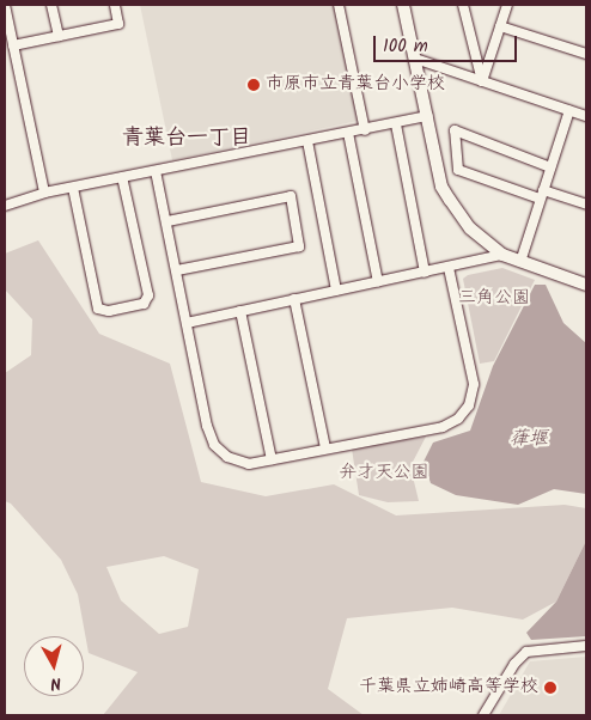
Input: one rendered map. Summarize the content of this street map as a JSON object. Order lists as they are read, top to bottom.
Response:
{
  "districts": ["青葉台一丁目"],
  "water": ["葎堰"],
  "parks": ["三角公園", "弁才天公園"],
  "places": ["市原市立青葉台小学校", "千葉県立姉崎高等学校"],
  "scale_bar": "100 m",
  "north": "bottom"
}
